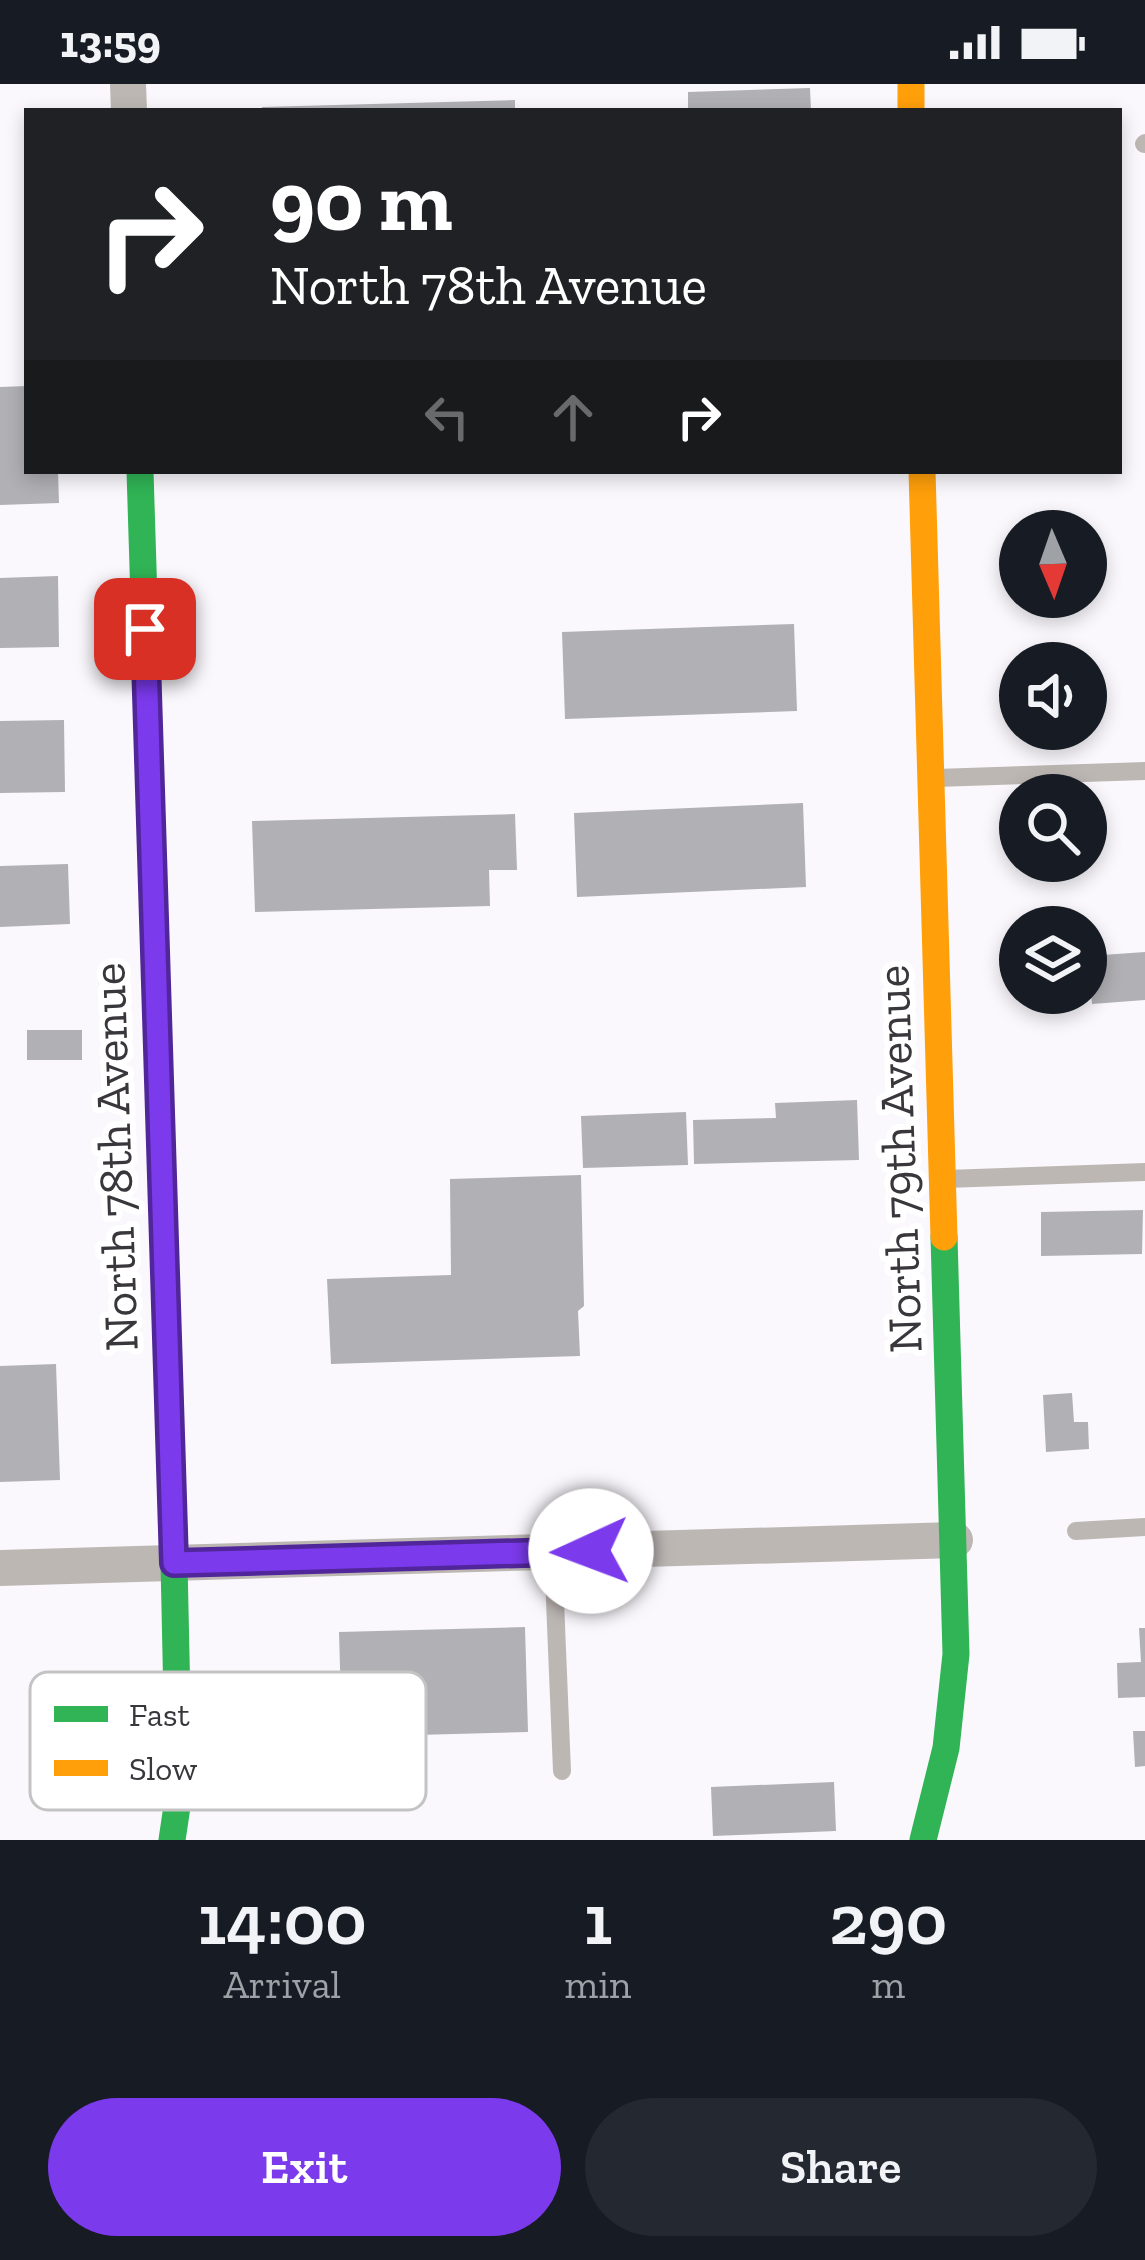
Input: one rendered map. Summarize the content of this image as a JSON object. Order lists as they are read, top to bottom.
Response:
{
  "streets": {
    "street": ["North 78th Avenue", "North 79th Avenue"]
  },
  "legend": ["Fast", "Slow"],
  "north": "bottom",
  "page": {
    "status": "13:59",
    "turn": ["90 m", "North 78th Avenue"],
    "eta": [
      "14:00",
      "Arrival",
      "1",
      "min",
      "290",
      "m"
    ],
    "buttons": ["Exit", "Share"]
  }
}
